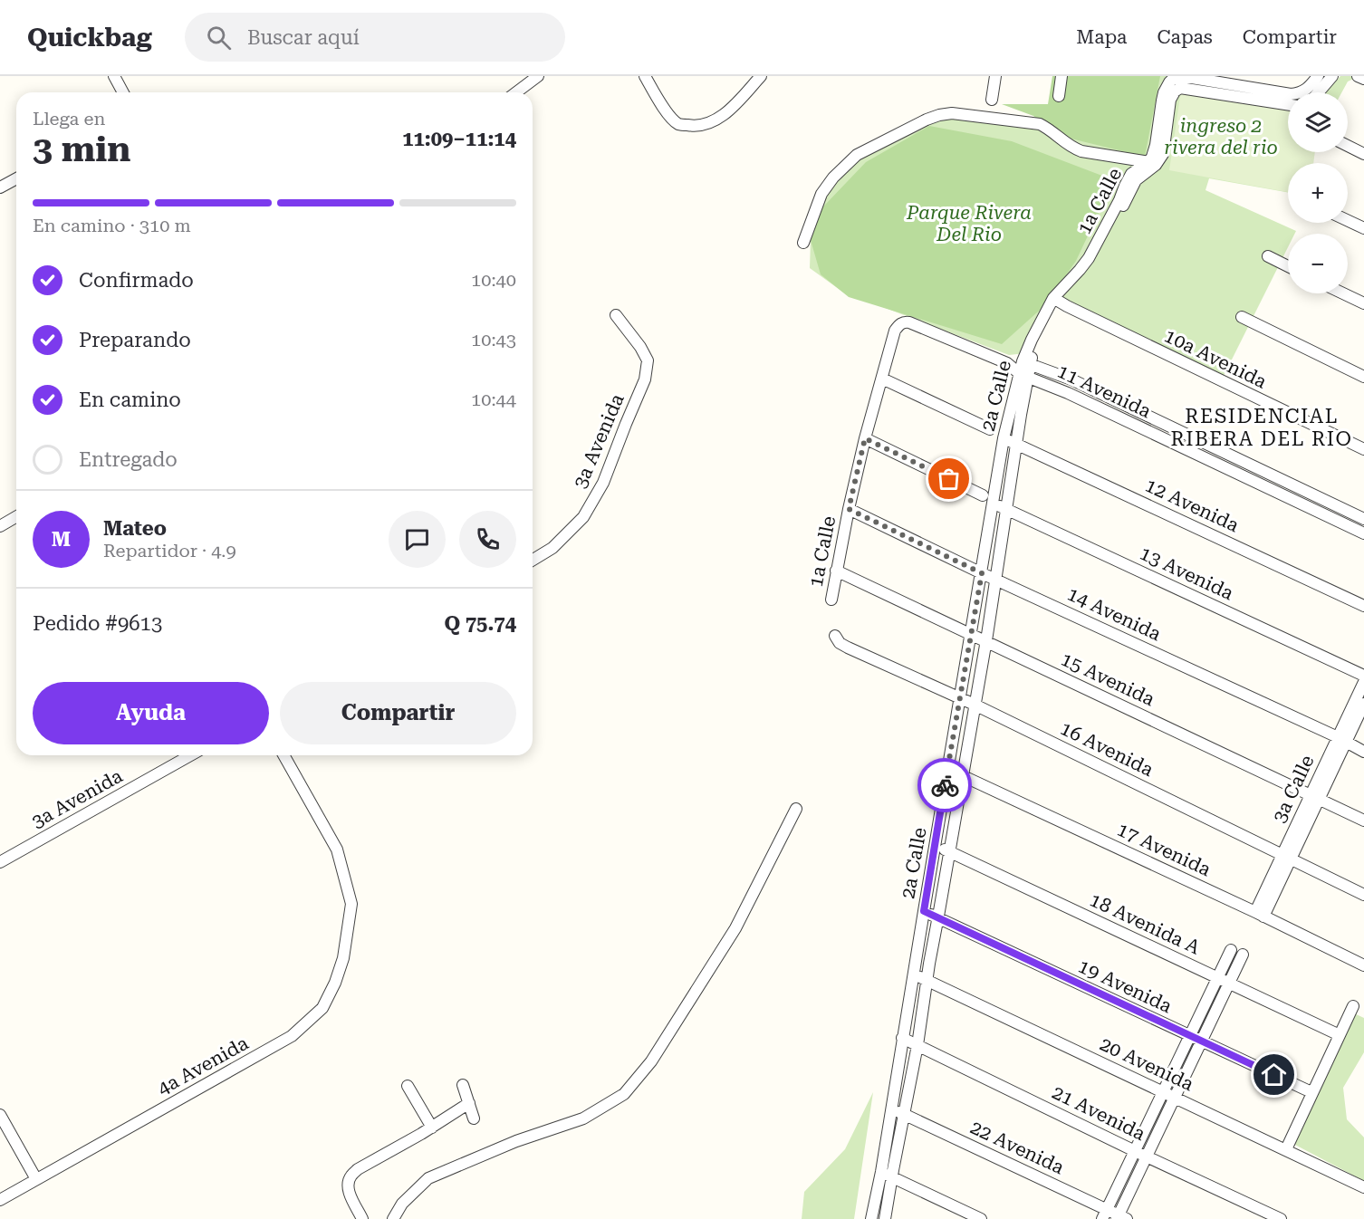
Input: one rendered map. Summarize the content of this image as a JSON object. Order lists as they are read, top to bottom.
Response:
{
  "streets": {
    "street": [
      "1a Calle",
      "10a Avenida",
      "11 Avenida",
      "2a Calle",
      "3a Avenida",
      "12 Avenida",
      "13 Avenida",
      "14 Avenida",
      "15 Avenida",
      "16 Avenida",
      "3a Calle",
      "17 Avenida",
      "18 Avenida A",
      "19 Avenida",
      "20 Avenida",
      "4a Avenida",
      "21 Avenida",
      "22 Avenida"
    ]
  },
  "crossings": [
    ["1a Calle", "10a Avenida"],
    ["1a Calle", "11 Avenida"],
    ["1a Calle", "2a Calle"],
    ["1a Calle", "14 Avenida"],
    ["1a Calle", "15 Avenida"],
    ["11 Avenida", "2a Calle"],
    ["2a Calle", "12 Avenida"],
    ["2a Calle", "13 Avenida"],
    ["2a Calle", "14 Avenida"],
    ["2a Calle", "15 Avenida"],
    ["2a Calle", "16 Avenida"],
    ["2a Calle", "17 Avenida"],
    ["2a Calle", "18 Avenida A"],
    ["2a Calle", "19 Avenida"],
    ["2a Calle", "20 Avenida"],
    ["2a Calle", "21 Avenida"],
    ["2a Calle", "22 Avenida"],
    ["14 Avenida", "3a Calle"],
    ["15 Avenida", "3a Calle"],
    ["16 Avenida", "3a Calle"],
    ["3a Calle", "17 Avenida"]
  ],
  "districts": ["RESIDENCIAL RIBERA DEL RIO"],
  "parks": ["ingreso 2 rivera del rio", "Parque Rivera Del Rio"],
  "page": {
    "header": "Quickbag",
    "search": "Buscar aquí",
    "nav": ["Mapa", "Capas", "Compartir"],
    "map_buttons": ["+", "−"],
    "heading": ["3 min", "Llega en", "11:09–11:14"],
    "panel": [
      "Mateo",
      "Repartidor · 4.9",
      "Pedido #9613",
      "Q 75.74"
    ],
    "bar": "En camino · 310 m",
    "list": [
      ["Confirmado", "10:40"],
      ["Preparando", "10:43"],
      ["En camino", "10:44"],
      "Entregado"
    ],
    "round": "M",
    "buttons": ["Ayuda", "Compartir"]
  }
}
